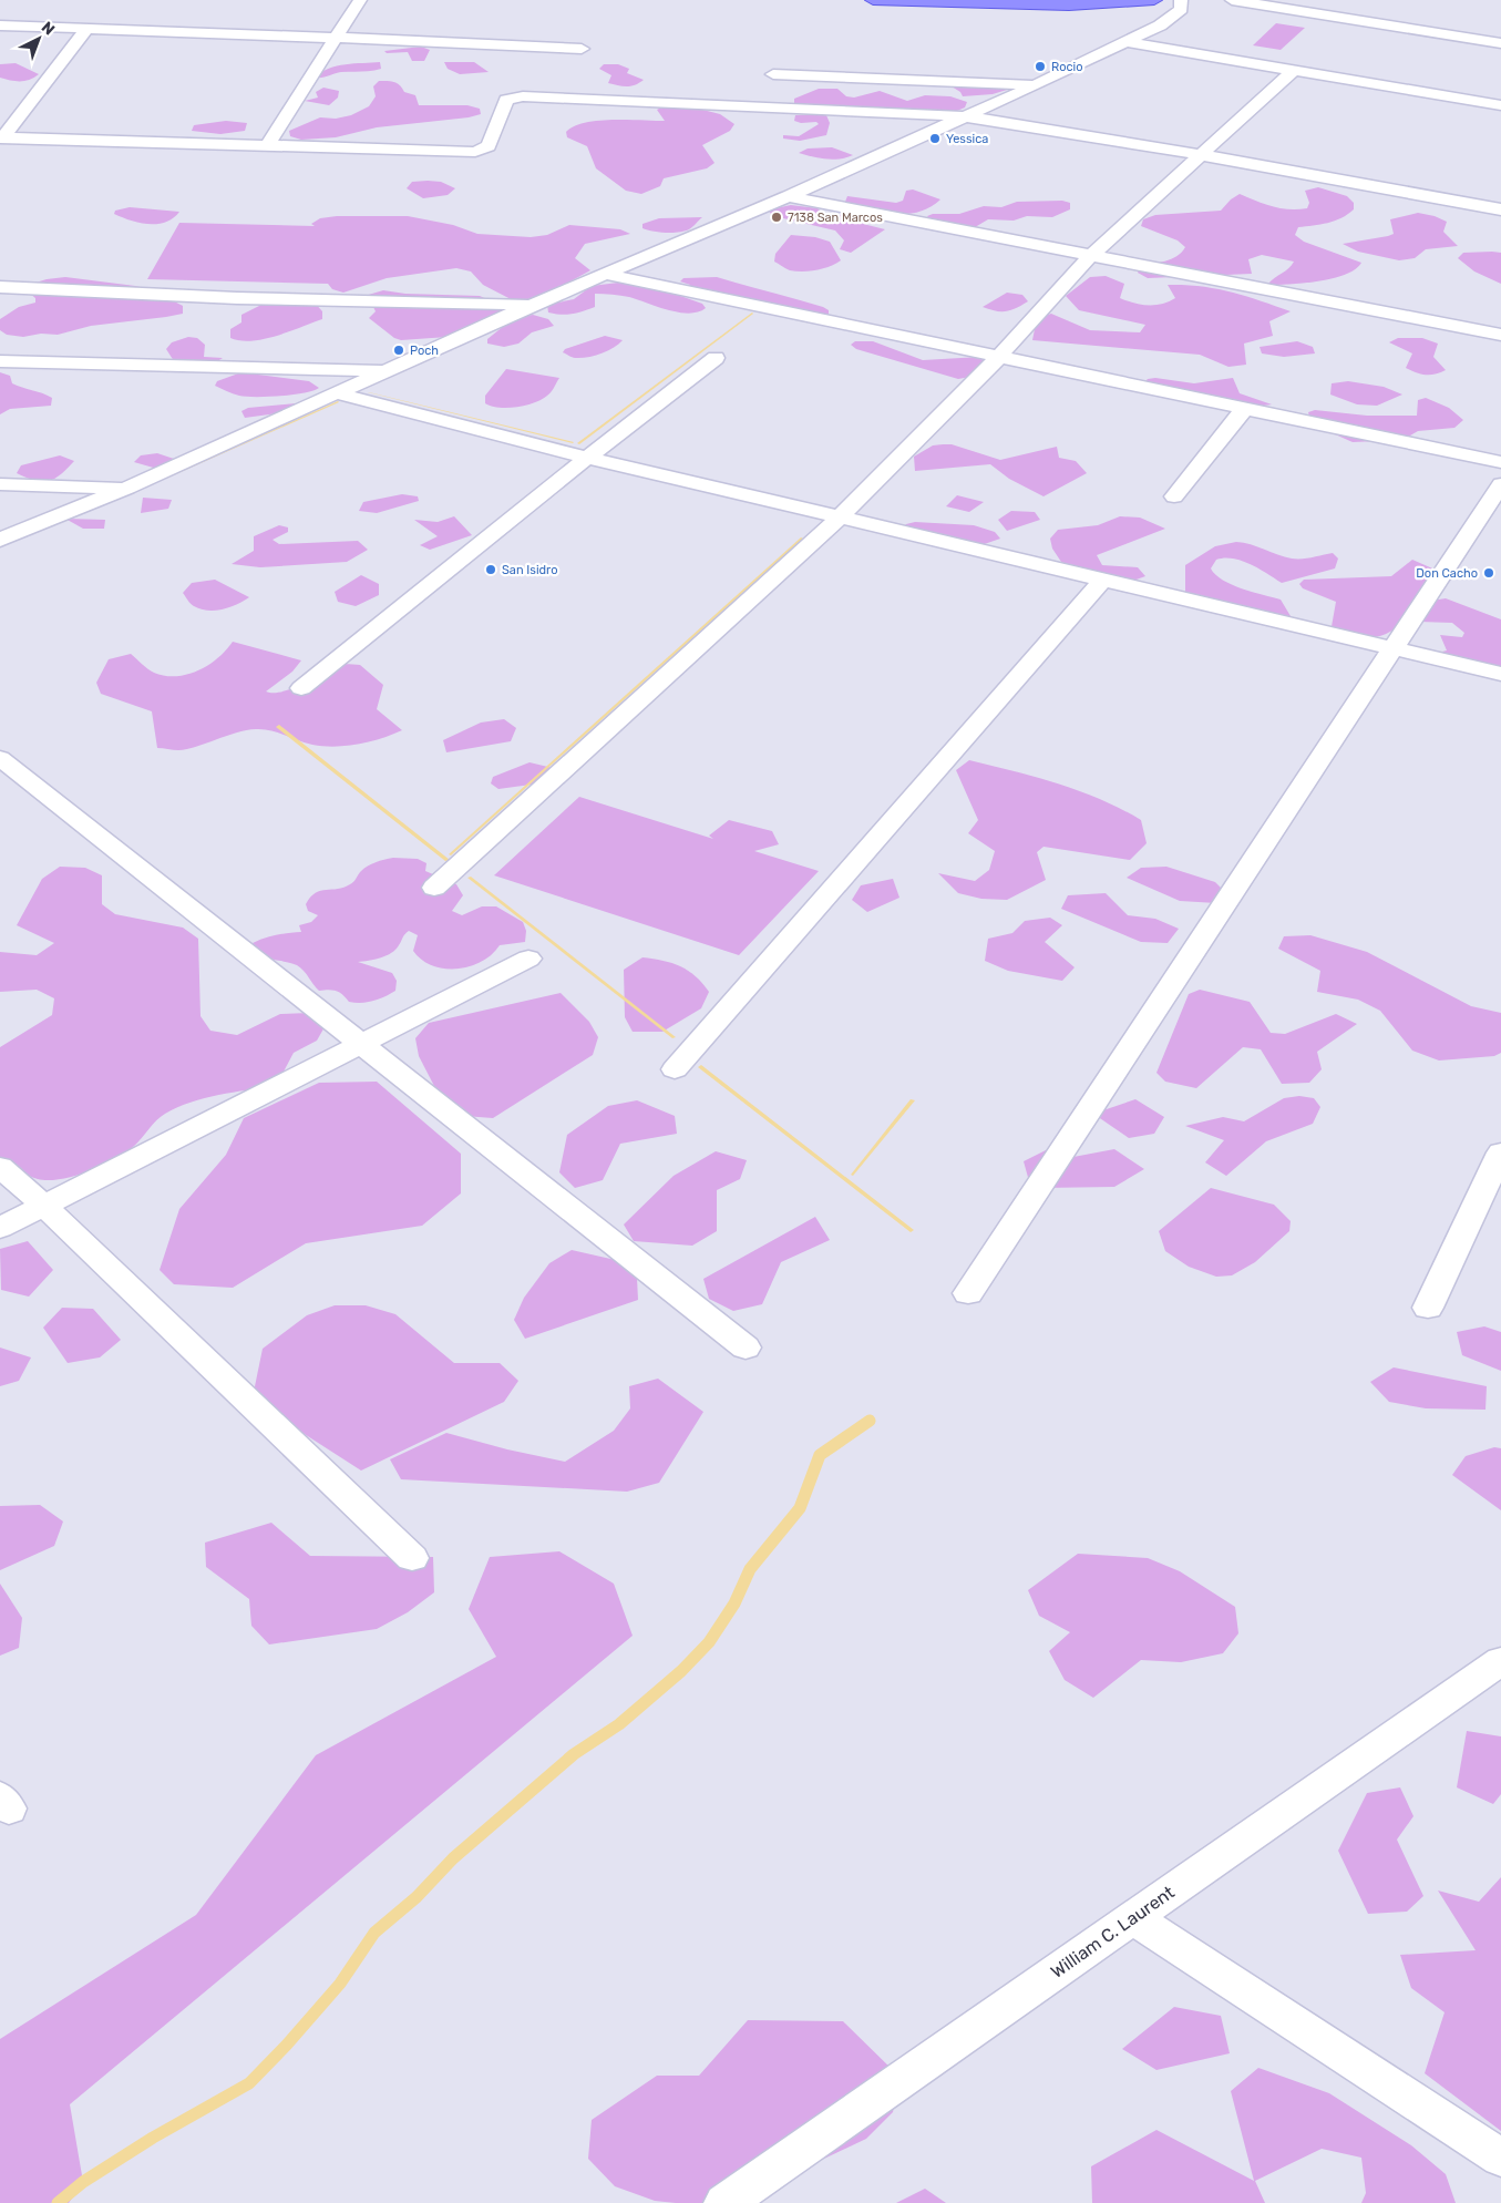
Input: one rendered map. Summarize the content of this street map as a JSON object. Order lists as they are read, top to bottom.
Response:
{
  "streets": {
    "street": ["William C. Laurent"]
  },
  "places": [
    "Rocio",
    "Yessica",
    "7138 San Marcos",
    "Poch",
    "San Isidro",
    "Don Cacho"
  ],
  "north": "top right"
}
